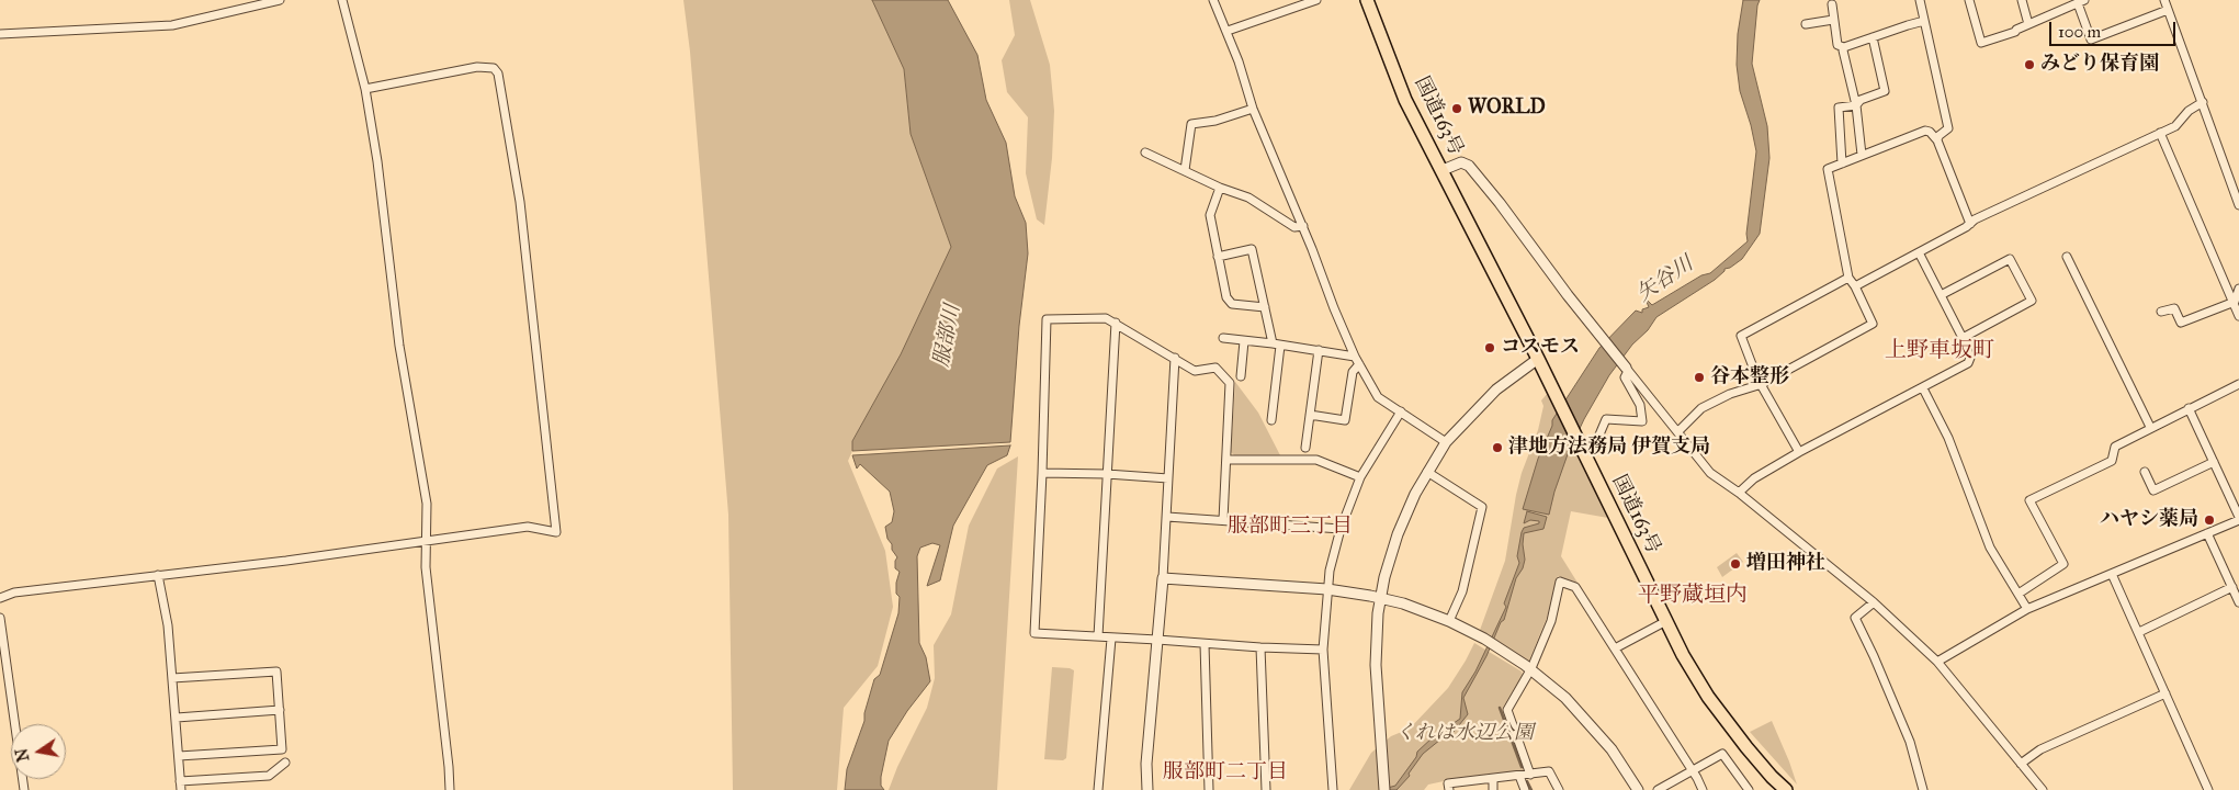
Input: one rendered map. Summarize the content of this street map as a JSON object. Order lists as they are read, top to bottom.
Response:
{
  "streets": {
    "highway": ["国道163号"]
  },
  "districts": [
    "上野車坂町",
    "服部町三丁目",
    "平野蔵垣内",
    "服部町二丁目"
  ],
  "water": ["矢谷川", "服部川"],
  "parks": ["くれは水辺公園"],
  "places": [
    "みどり保育園",
    "WORLD",
    "コスモス",
    "谷本整形",
    "津地方法務局 伊賀支局",
    "ハヤシ薬局",
    "増田神社"
  ],
  "scale_bar": "100 m",
  "north": "left"
}
